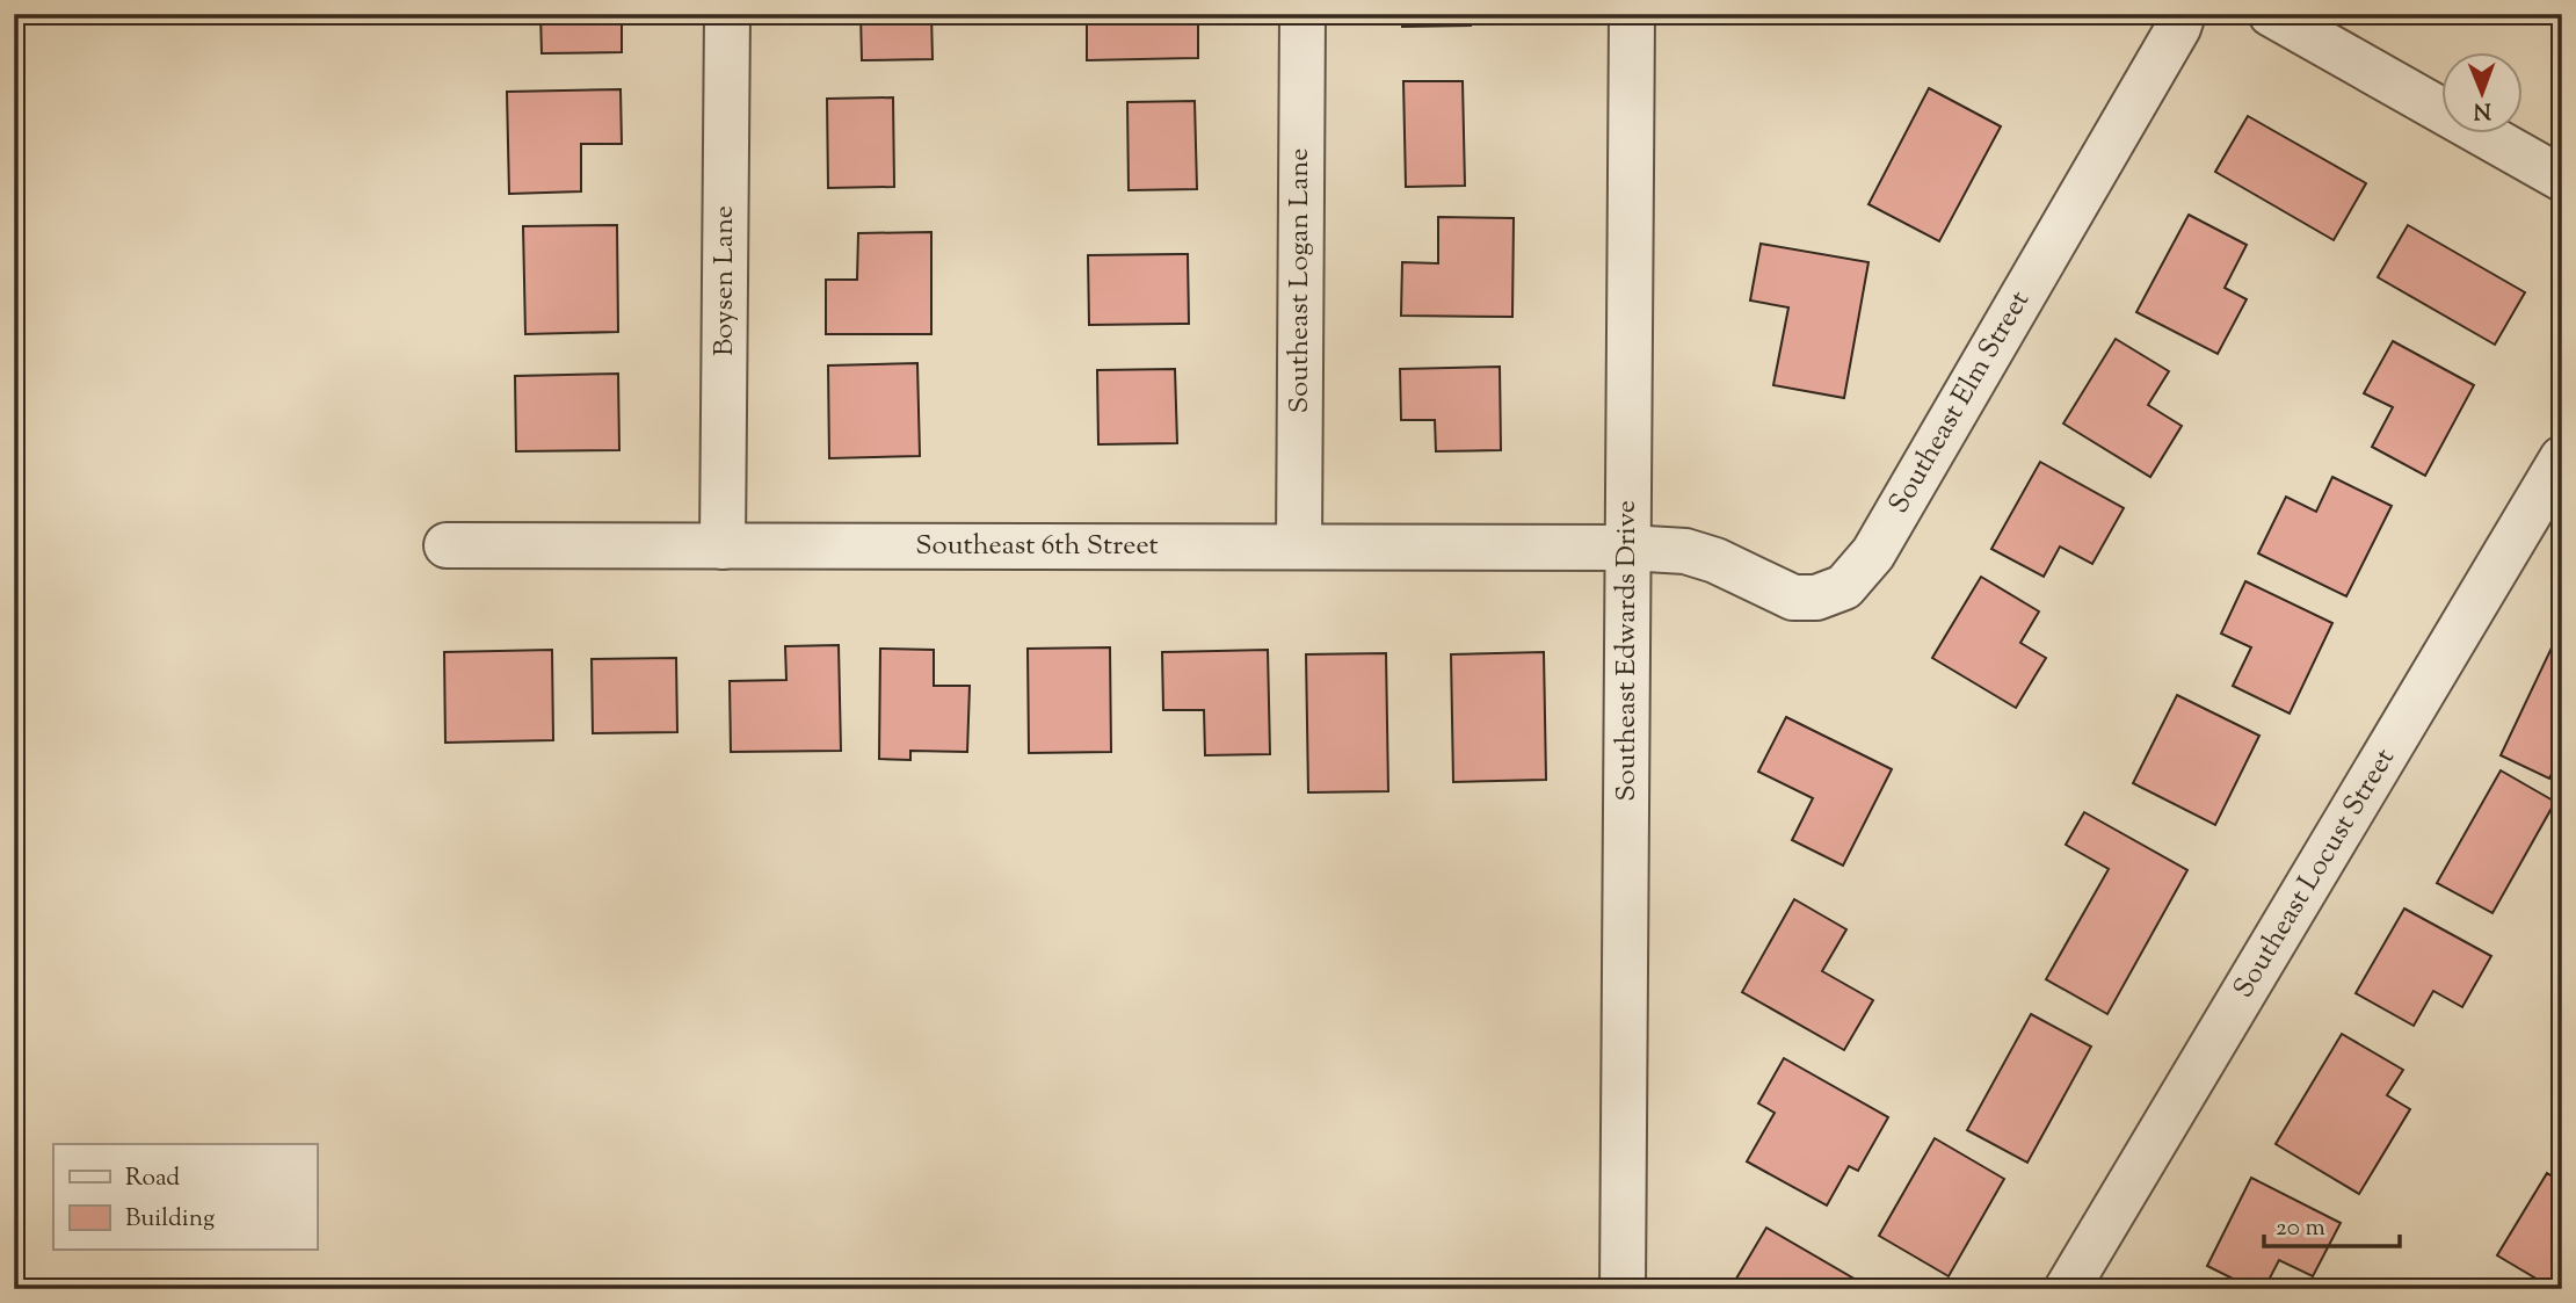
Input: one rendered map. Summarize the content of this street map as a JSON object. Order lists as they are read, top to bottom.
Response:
{
  "streets": {
    "street": [
      "Boysen Lane",
      "Southeast Logan Lane",
      "Southeast Elm Street",
      "Southeast 6th Street",
      "Southeast Edwards Drive",
      "Southeast Locust Street"
    ]
  },
  "crossings": [
    ["Boysen Lane", "Southeast 6th Street"],
    ["Southeast Logan Lane", "Southeast 6th Street"],
    ["Southeast Elm Street", "Southeast 6th Street"],
    ["Southeast Elm Street", "Southeast Edwards Drive"],
    ["Southeast 6th Street", "Southeast Edwards Drive"]
  ],
  "legend": ["Road", "Building"],
  "scale_bar": "20 m",
  "north": "bottom"
}
